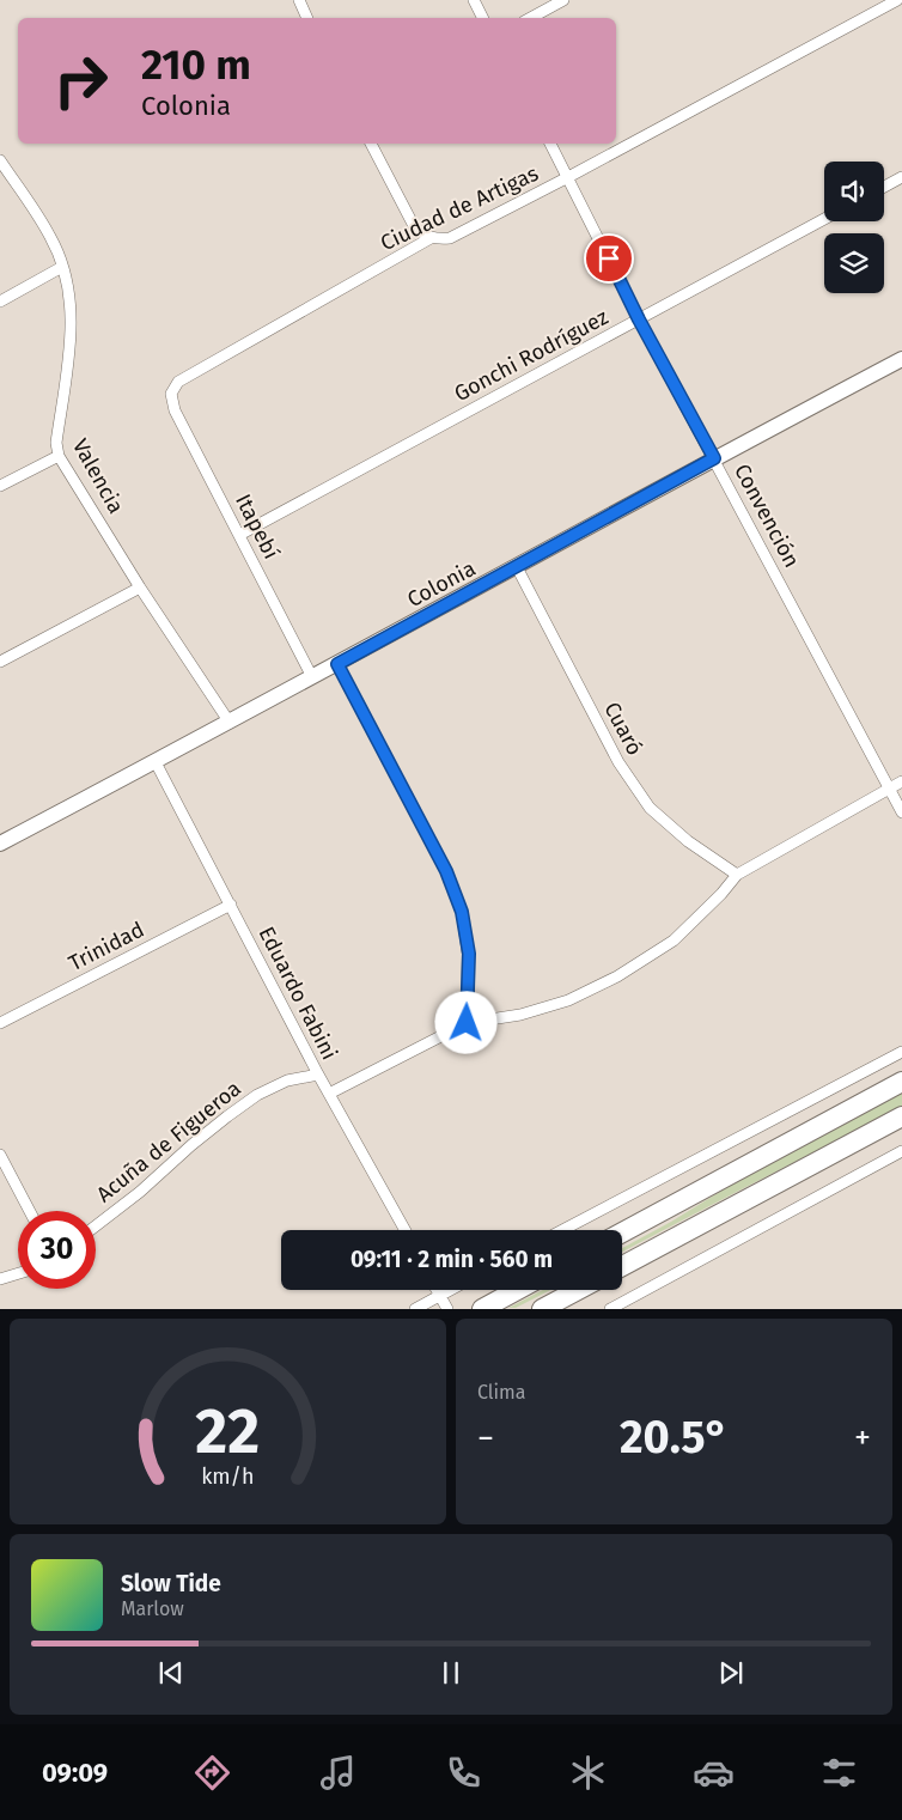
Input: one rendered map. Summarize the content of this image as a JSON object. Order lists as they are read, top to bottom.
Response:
{
  "streets": {
    "street": [
      "Ciudad de Artigas",
      "Gonchi Rodríguez",
      "Valencia",
      "Convención",
      "Itapebí",
      "Colonia",
      "Cuaró",
      "Trinidad",
      "Eduardo Fabini",
      "Acuña de Figueroa"
    ]
  },
  "crossings": [
    ["Ciudad de Artigas", "Convención"],
    ["Ciudad de Artigas", "Itapebí"],
    ["Gonchi Rodríguez", "Convención"],
    ["Gonchi Rodríguez", "Itapebí"],
    ["Valencia", "Colonia"],
    ["Convención", "Colonia"],
    ["Itapebí", "Colonia"],
    ["Colonia", "Cuaró"],
    ["Colonia", "Eduardo Fabini"],
    ["Trinidad", "Eduardo Fabini"],
    ["Eduardo Fabini", "Acuña de Figueroa"]
  ],
  "page": {
    "turn": ["210 m", "Colonia"],
    "limit": "30",
    "trip": "09:11 · 2 min · 560 m",
    "tile": "Clima",
    "heat": ["−", "20.5°", "+"],
    "song": ["Slow Tide", "Marlow"],
    "tabs": "09:09",
    "gauge": ["22", "km/h"]
  }
}
